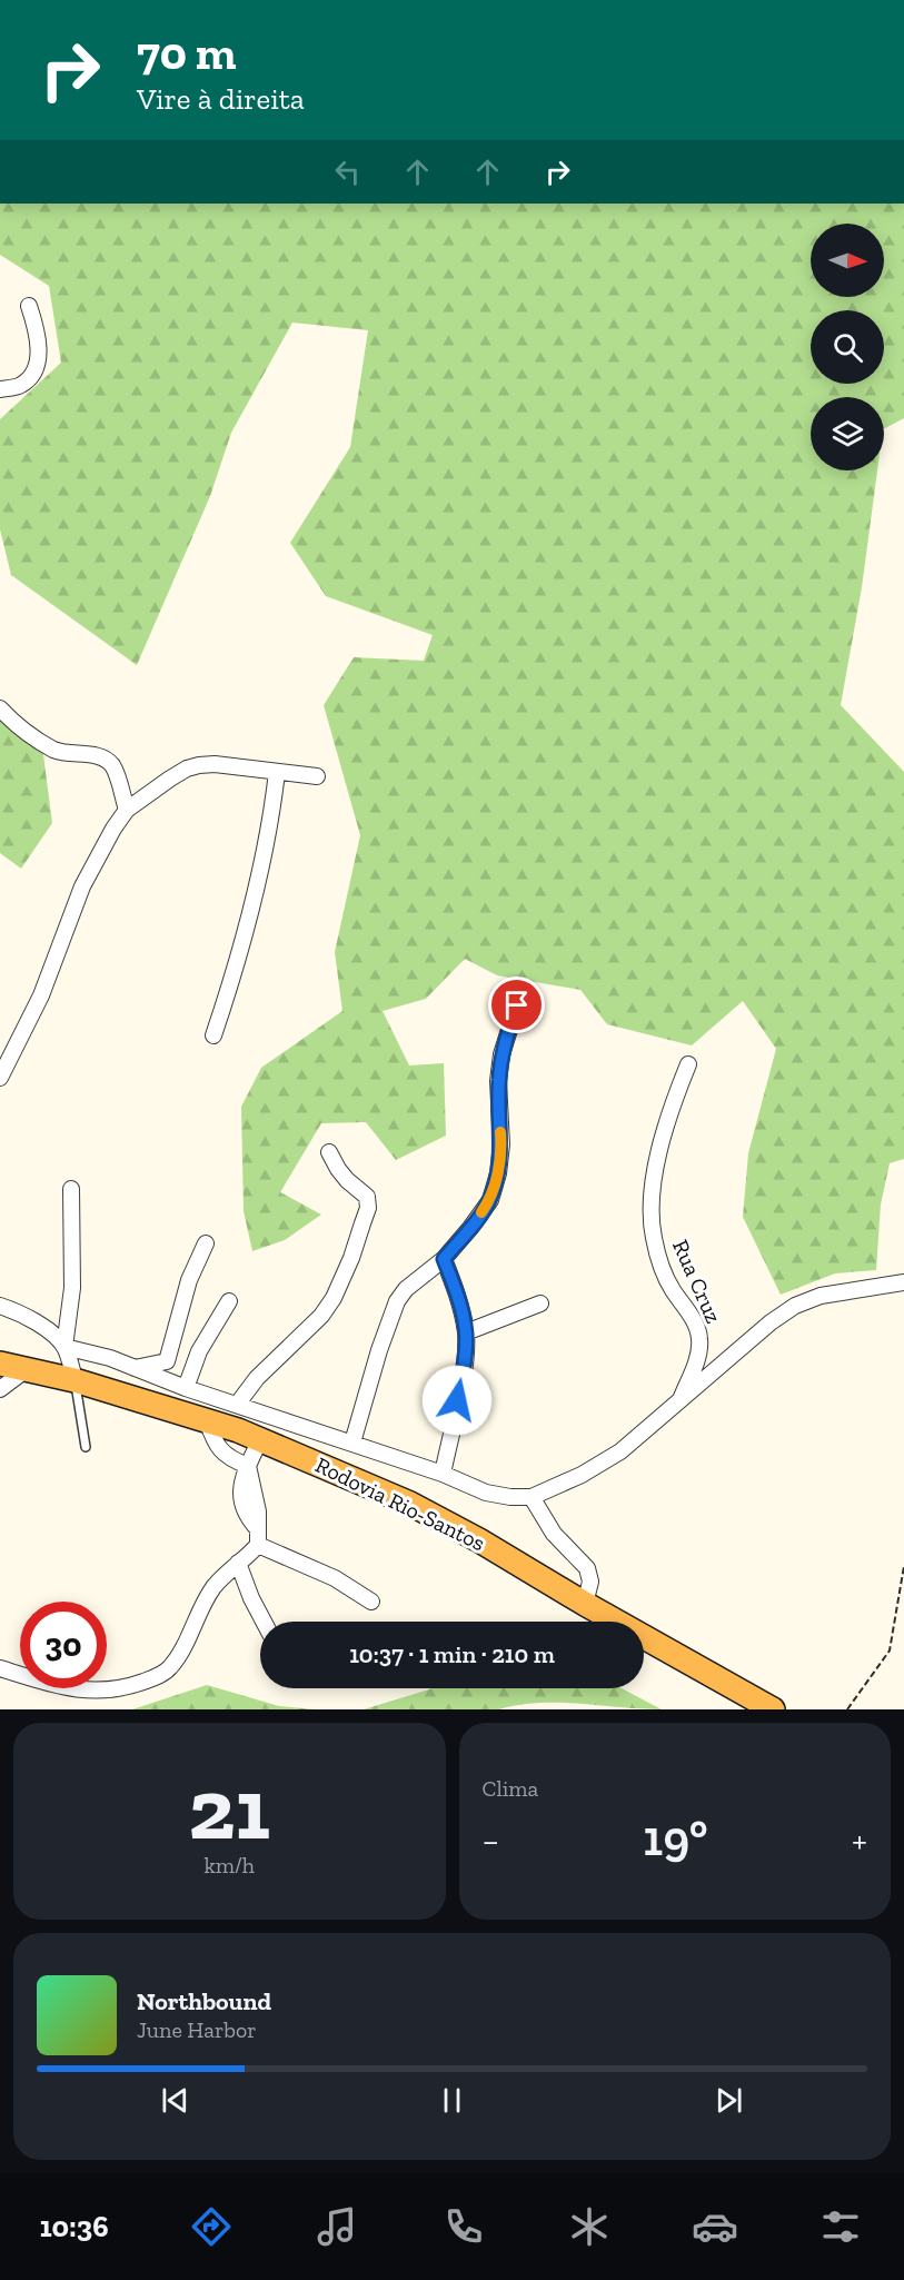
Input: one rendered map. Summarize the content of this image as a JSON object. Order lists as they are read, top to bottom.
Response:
{
  "streets": {
    "highway": ["Rodovia Rio-Santos"],
    "street": ["Rua Cruz"]
  },
  "north": "right",
  "page": {
    "turn": ["70 m", "Vire à direita"],
    "limit": "30",
    "trip": "10:37 · 1 min · 210 m",
    "tile": [
      ["21", "km/h"],
      "Clima"
    ],
    "heat": ["−", "19°", "+"],
    "song": ["Northbound", "June Harbor"],
    "tabs": "10:36"
  }
}
